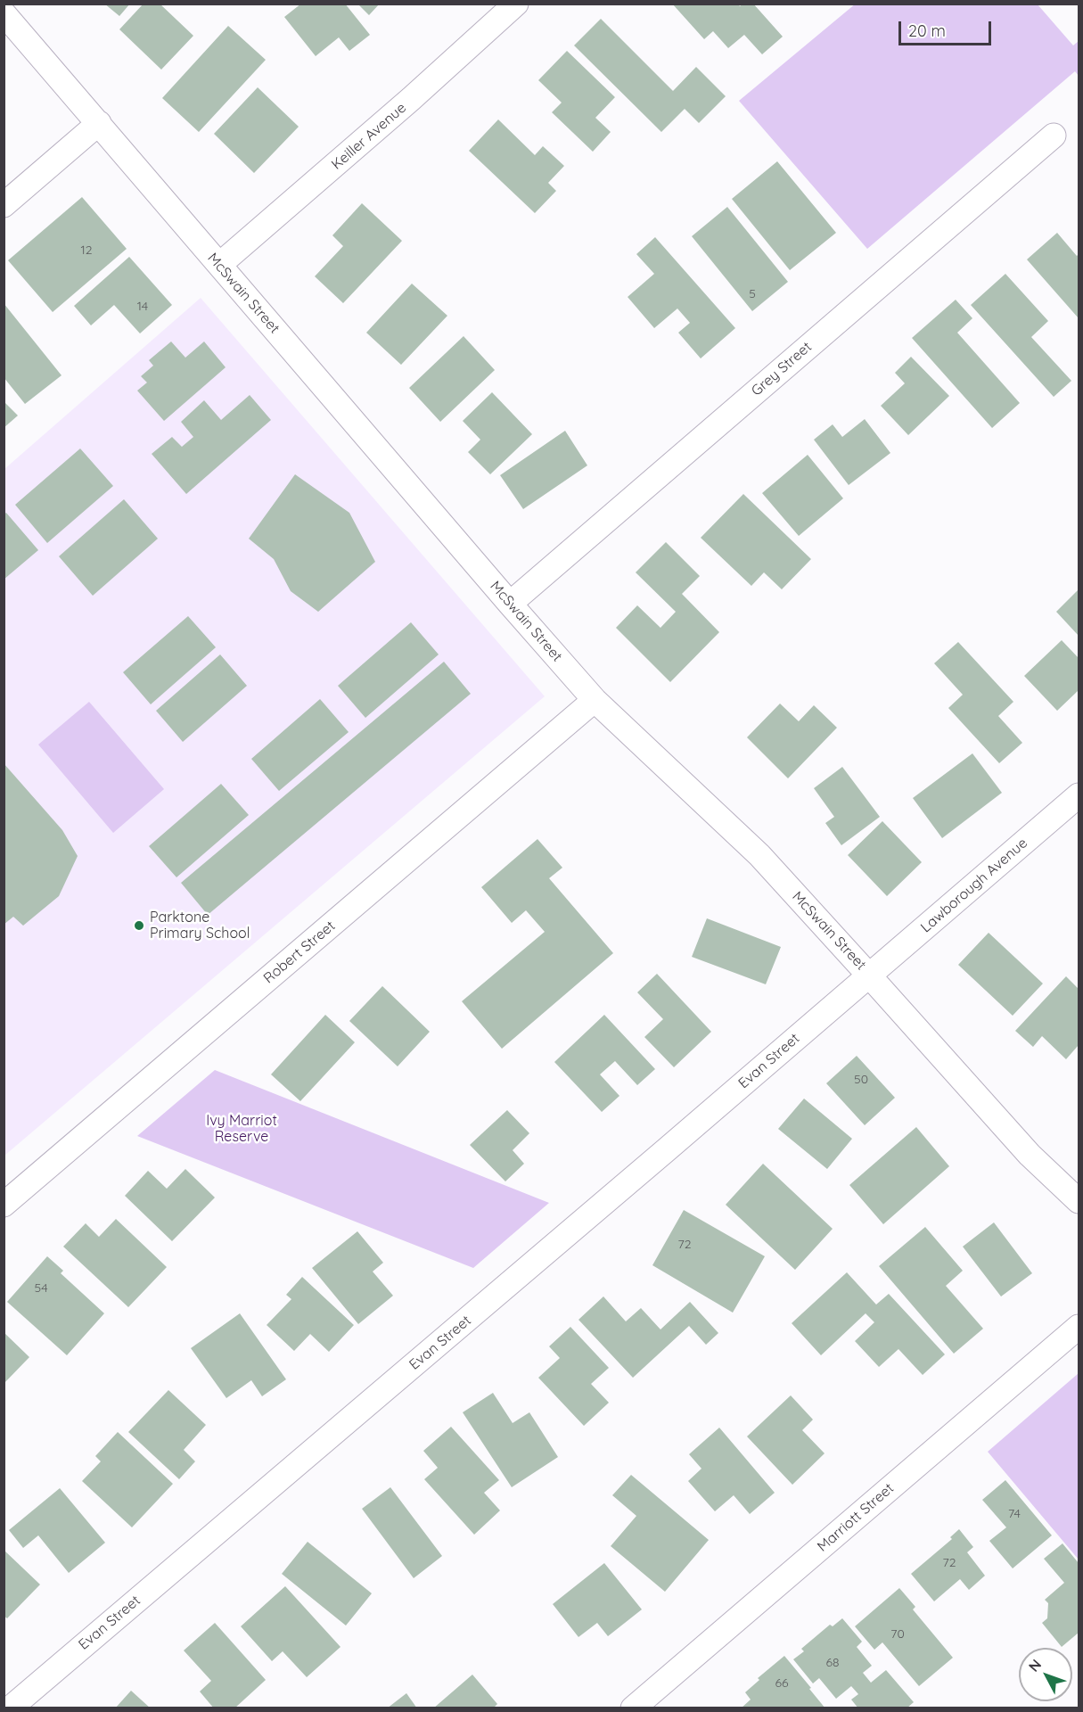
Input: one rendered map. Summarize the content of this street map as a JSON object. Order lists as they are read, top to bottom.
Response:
{
  "streets": {
    "street": [
      "Keiller Avenue",
      "McSwain Street",
      "Grey Street",
      "Lawborough Avenue",
      "Robert Street",
      "Evan Street",
      "Marriott Street"
    ]
  },
  "crossings": [
    ["Keiller Avenue", "McSwain Street"],
    ["McSwain Street", "Grey Street"],
    ["McSwain Street", "Lawborough Avenue"],
    ["McSwain Street", "Robert Street"],
    ["McSwain Street", "Evan Street"],
    ["Lawborough Avenue", "Evan Street"]
  ],
  "parks": ["Ivy Marriot Reserve"],
  "places": ["Parktone Primary School"],
  "house_numbers": [
    "12",
    "5",
    "14",
    "50",
    "72",
    "54",
    "74",
    "72",
    "70",
    "68",
    "66"
  ],
  "scale_bar": "20 m",
  "north": "top left"
}
